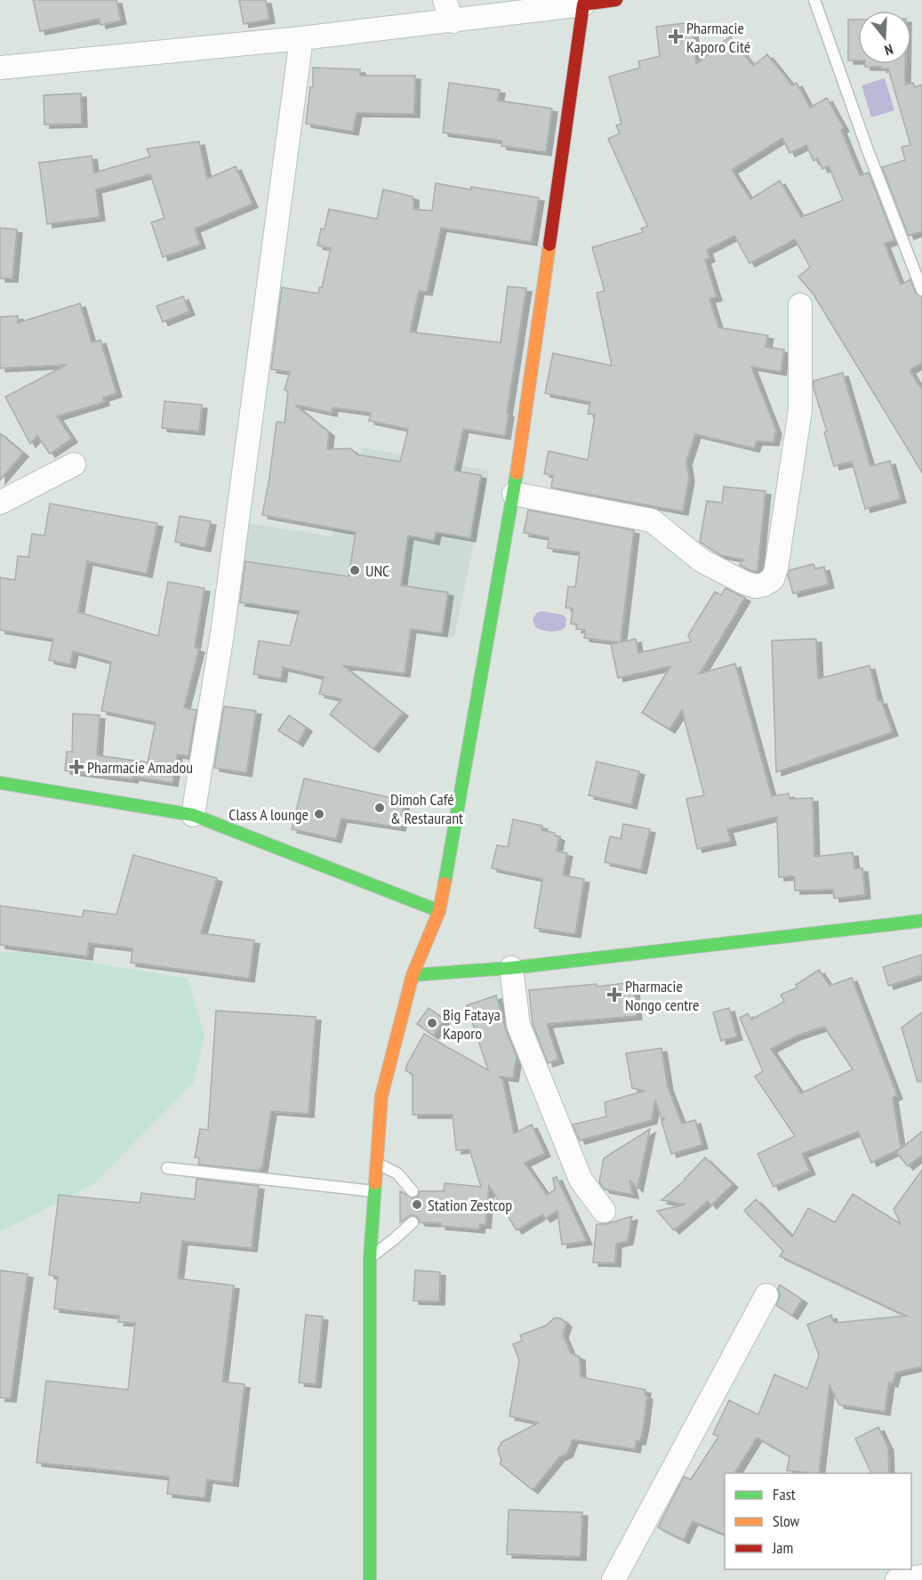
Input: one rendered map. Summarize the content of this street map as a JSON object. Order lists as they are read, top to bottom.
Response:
{
  "places": {
    "health": ["Pharmacie Kaporo Cité", "Pharmacie Amadou", "Pharmacie Nongo centre"],
    "other": [
      "UNC",
      "Dimoh Café & Restaurant",
      "Class A lounge",
      "Big Fataya Kaporo",
      "Station Zestcop"
    ]
  },
  "legend": ["Fast", "Slow", "Jam"],
  "north": "bottom"
}
